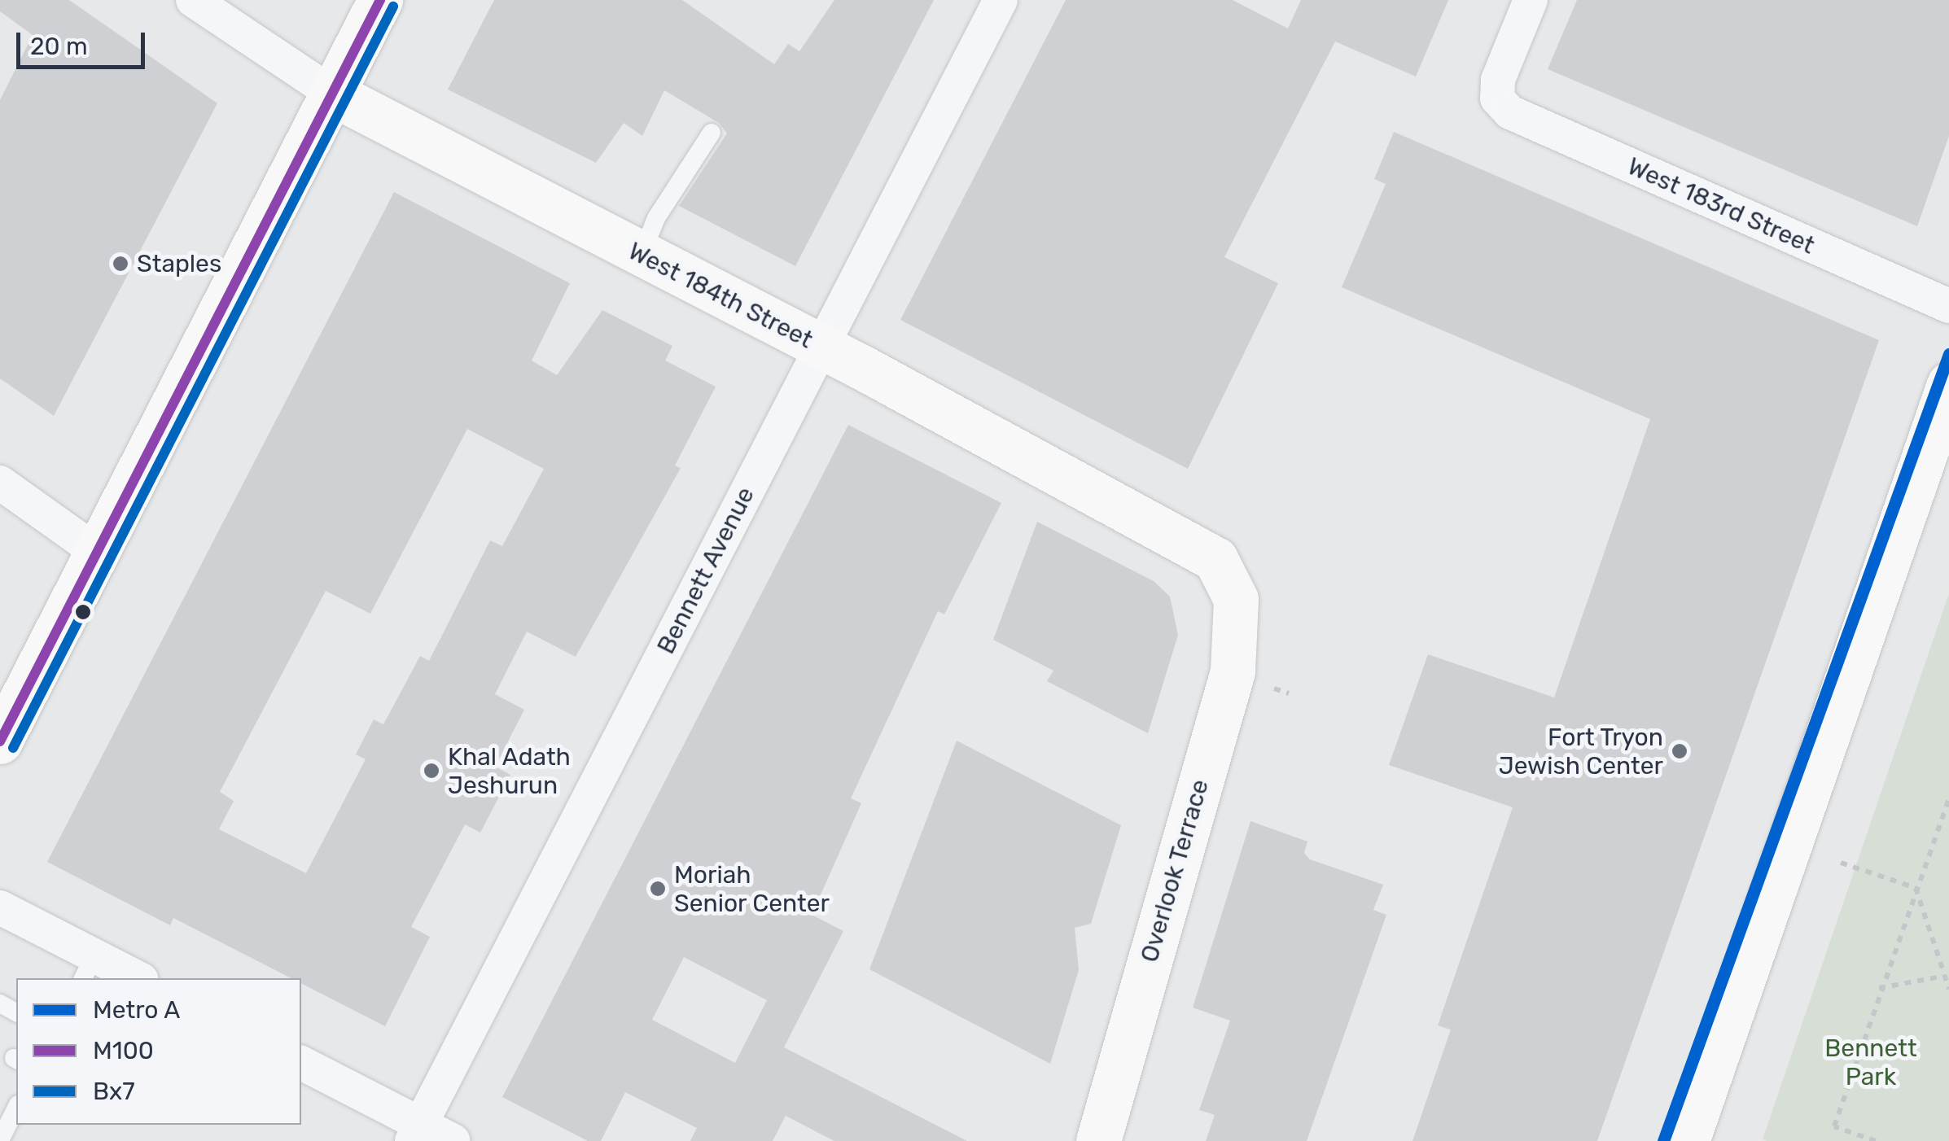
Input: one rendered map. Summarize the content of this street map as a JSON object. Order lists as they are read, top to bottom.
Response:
{
  "streets": {
    "main road": ["West 184th Street", "Overlook Terrace"],
    "street": ["West 183rd Street", "Bennett Avenue"]
  },
  "crossings": [
    ["West 184th Street", "Bennett Avenue"],
    ["West 184th Street", "Overlook Terrace"]
  ],
  "parks": ["Bennett Park"],
  "places": [
    "Staples",
    "Fort Tryon Jewish Center",
    "Khal Adath Jeshurun",
    "Moriah Senior Center"
  ],
  "lines": ["transit line M100", "transit line Bx7", "metro line A"],
  "legend": ["Metro A", "M100", "Bx7"],
  "scale_bar": "20 m"
}
